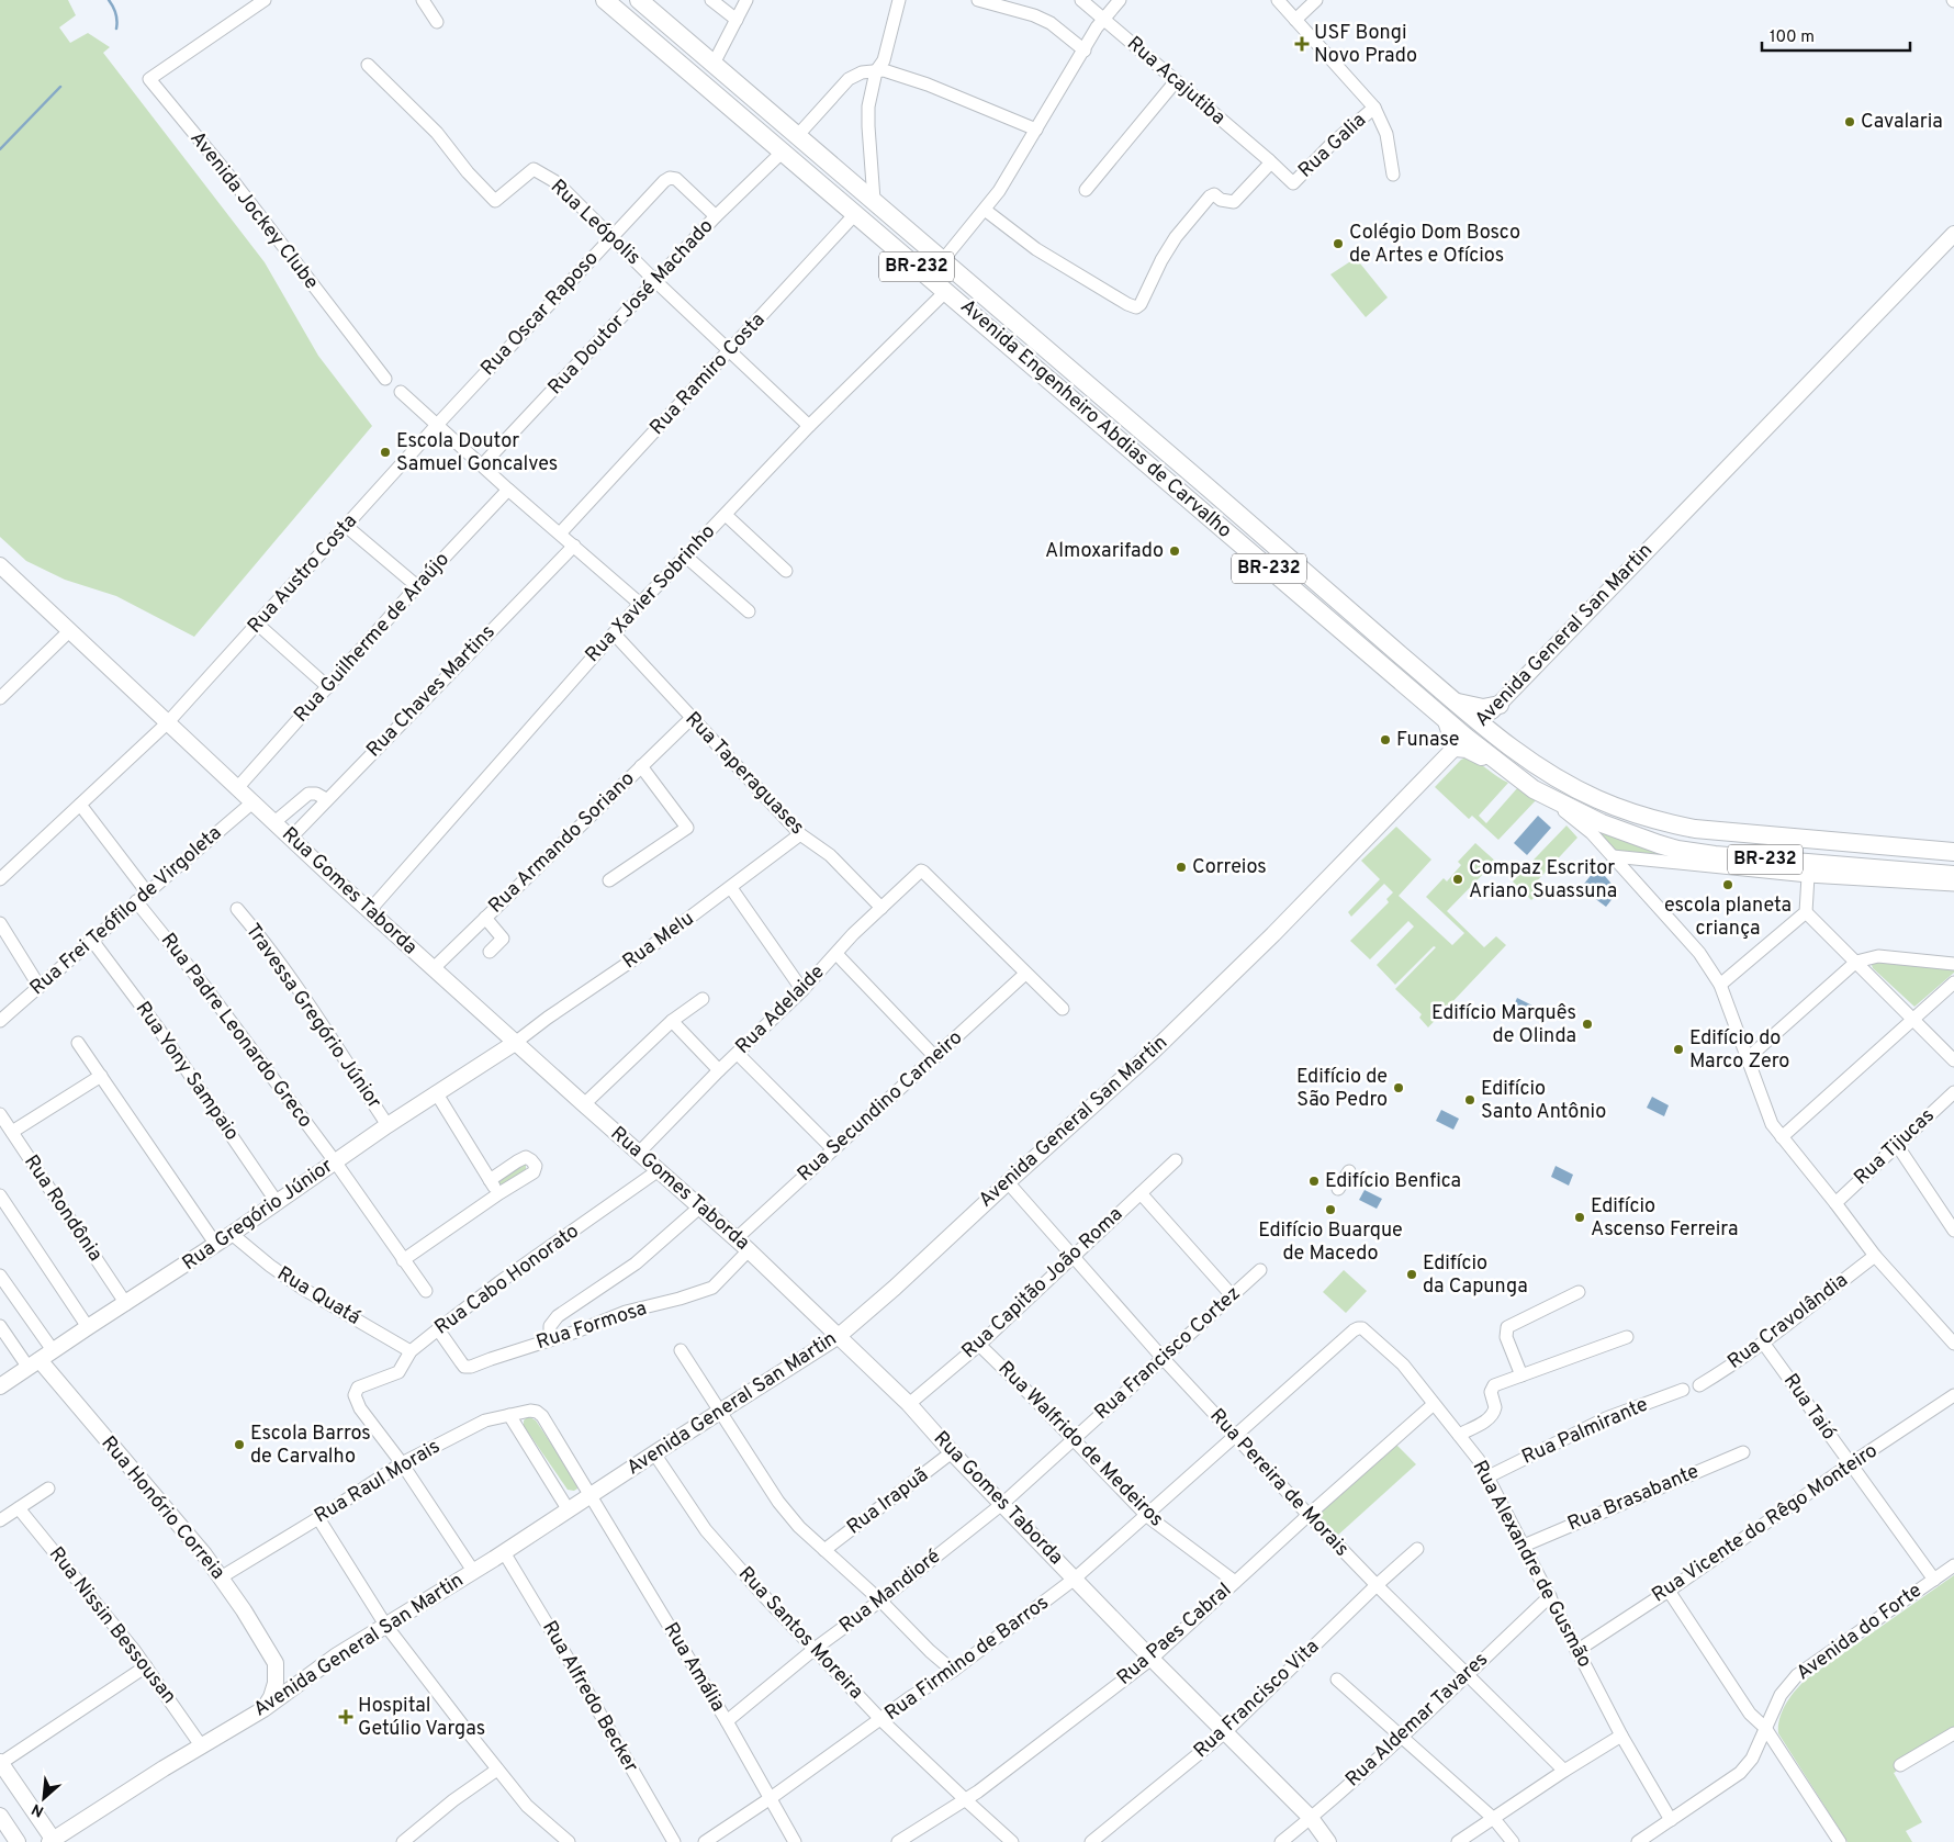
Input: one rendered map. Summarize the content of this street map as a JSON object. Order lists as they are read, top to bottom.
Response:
{
  "streets": {
    "highway": ["BR-232", "Avenida Engenheiro Abdias de Carvalho"],
    "main road": [
      "Avenida General San Martin",
      "Rua Gomes Taborda",
      "Rua Gregório Júnior",
      "Rua Honório Correia"
    ],
    "street": [
      "Rua Acajutiba",
      "Rua Galia",
      "Avenida Jockey Clube",
      "Rua Leópolis",
      "Rua Doutor José Machado",
      "Rua Oscar Raposo",
      "Rua Ramiro Costa",
      "Rua Austro Costa",
      "Rua Xavier Sobrinho",
      "Rua Guilherme de Araújo",
      "Rua Chaves Martins",
      "Rua Taperaguases",
      "Rua Armando Soriano",
      "Rua Frei Teófilo de Virgoleta",
      "Rua Melu",
      "Rua Adelaide",
      "Travessa Gregório Júnior",
      "Rua Padre Leonardo Greco",
      "Rua Yony Sampaio",
      "Rua Secundino Carneiro",
      "Rua Tijucas",
      "Rua Rondônia",
      "Rua Cabo Honorato",
      "Rua Capitão João Roma",
      "Rua Quatá",
      "Rua Cravolândia",
      "Rua Formosa",
      "Rua Francisco Cortez",
      "Rua Taió",
      "Rua Palmirante",
      "Rua Walfrido de Medeiros",
      "Rua Raul Morais",
      "Rua Pereira de Morais",
      "Rua Brasabante",
      "Rua Irapuã",
      "Rua Vicente do Rêgo Monteiro",
      "Rua Alexandre de Gusmão",
      "Rua Mandioré",
      "Rua Nissin Bessousan",
      "Avenida do Forte",
      "Rua Santos Moreira",
      "Rua Paes Cabral",
      "Rua Firmino de Barros",
      "Rua Amália",
      "Rua Alfredo Becker",
      "Rua Francisco Vita",
      "Rua Aldemar Tavares"
    ]
  },
  "crossings": [
    ["Rua Acajutiba", "Rua Galia"],
    ["Rua Leópolis", "Rua Doutor José Machado"],
    ["Rua Leópolis", "Rua Oscar Raposo"],
    ["Rua Leópolis", "Rua Ramiro Costa"],
    ["Rua Leópolis", "Rua Xavier Sobrinho"],
    ["Rua Doutor José Machado", "Rua Oscar Raposo"],
    ["Rua Doutor José Machado", "Avenida Engenheiro Abdias de Carvalho"],
    ["Rua Oscar Raposo", "Rua Austro Costa"],
    ["Rua Ramiro Costa", "Avenida Engenheiro Abdias de Carvalho"],
    ["Avenida Engenheiro Abdias de Carvalho", "Rua Xavier Sobrinho"],
    ["Avenida Engenheiro Abdias de Carvalho", "Avenida General San Martin"],
    ["Rua Austro Costa", "Rua Gomes Taborda"],
    ["Rua Xavier Sobrinho", "Rua Taperaguases"],
    ["Rua Xavier Sobrinho", "Rua Gomes Taborda"],
    ["Avenida General San Martin", "Rua Gomes Taborda"],
    ["Avenida General San Martin", "Rua Pereira de Morais"],
    ["Avenida General San Martin", "Rua Honório Correia"],
    ["Avenida General San Martin", "Rua Nissin Bessousan"],
    ["Avenida General San Martin", "Rua Santos Moreira"],
    ["Avenida General San Martin", "Rua Amália"],
    ["Avenida General San Martin", "Rua Alfredo Becker"],
    ["Rua Guilherme de Araújo", "Rua Gomes Taborda"],
    ["Rua Chaves Martins", "Rua Gomes Taborda"],
    ["Rua Taperaguases", "Rua Armando Soriano"],
    ["Rua Taperaguases", "Rua Melu"],
    ["Rua Taperaguases", "Rua Adelaide"],
    ["Rua Armando Soriano", "Rua Gomes Taborda"],
    ["Rua Gomes Taborda", "Rua Frei Teófilo de Virgoleta"],
    ["Rua Gomes Taborda", "Rua Melu"],
    ["Rua Gomes Taborda", "Rua Adelaide"],
    ["Rua Gomes Taborda", "Rua Secundino Carneiro"],
    ["Rua Gomes Taborda", "Rua Gregório Júnior"],
    ["Rua Gomes Taborda", "Rua Cabo Honorato"],
    ["Rua Gomes Taborda", "Rua Capitão João Roma"],
    ["Rua Gomes Taborda", "Rua Formosa"],
    ["Rua Gomes Taborda", "Rua Francisco Cortez"],
    ["Rua Gomes Taborda", "Rua Irapuã"],
    ["Rua Gomes Taborda", "Rua Mandioré"],
    ["Rua Gomes Taborda", "Rua Paes Cabral"],
    ["Rua Gomes Taborda", "Rua Firmino de Barros"],
    ["Rua Gomes Taborda", "Rua Francisco Vita"],
    ["Rua Gomes Taborda", "Rua Aldemar Tavares"],
    ["Rua Frei Teófilo de Virgoleta", "Rua Padre Leonardo Greco"],
    ["Rua Frei Teófilo de Virgoleta", "Rua Yony Sampaio"],
    ["Rua Melu", "Rua Gregório Júnior"],
    ["Rua Adelaide", "Rua Secundino Carneiro"],
    ["Travessa Gregório Júnior", "Rua Gregório Júnior"],
    ["Rua Padre Leonardo Greco", "Rua Gregório Júnior"],
    ["Rua Yony Sampaio", "Rua Gregório Júnior"],
    ["Rua Rondônia", "Rua Gregório Júnior"],
    ["Rua Gregório Júnior", "Rua Quatá"],
    ["Rua Gregório Júnior", "Rua Honório Correia"],
    ["Rua Cabo Honorato", "Rua Quatá"],
    ["Rua Cabo Honorato", "Rua Formosa"],
    ["Rua Cabo Honorato", "Rua Raul Morais"],
    ["Rua Capitão João Roma", "Rua Walfrido de Medeiros"],
    ["Rua Capitão João Roma", "Rua Pereira de Morais"],
    ["Rua Cravolândia", "Rua Taió"],
    ["Rua Francisco Cortez", "Rua Walfrido de Medeiros"],
    ["Rua Francisco Cortez", "Rua Pereira de Morais"],
    ["Rua Francisco Cortez", "Rua Mandioré"],
    ["Rua Taió", "Rua Vicente do Rêgo Monteiro"],
    ["Rua Taió", "Avenida do Forte"],
    ["Rua Palmirante", "Rua Alexandre de Gusmão"],
    ["Rua Walfrido de Medeiros", "Rua Paes Cabral"],
    ["Rua Walfrido de Medeiros", "Rua Firmino de Barros"],
    ["Rua Raul Morais", "Rua Honório Correia"],
    ["Rua Raul Morais", "Rua Amália"],
    ["Rua Pereira de Morais", "Rua Paes Cabral"],
    ["Rua Pereira de Morais", "Rua Firmino de Barros"],
    ["Rua Pereira de Morais", "Rua Francisco Vita"],
    ["Rua Pereira de Morais", "Rua Aldemar Tavares"],
    ["Rua Brasabante", "Rua Alexandre de Gusmão"],
    ["Rua Vicente do Rêgo Monteiro", "Rua Alexandre de Gusmão"],
    ["Rua Alexandre de Gusmão", "Avenida do Forte"],
    ["Rua Alexandre de Gusmão", "Rua Paes Cabral"],
    ["Rua Alexandre de Gusmão", "Rua Firmino de Barros"],
    ["Rua Alexandre de Gusmão", "Rua Aldemar Tavares"],
    ["Rua Mandioré", "Rua Santos Moreira"],
    ["Rua Mandioré", "Rua Amália"],
    ["Rua Santos Moreira", "Rua Paes Cabral"],
    ["Rua Santos Moreira", "Rua Firmino de Barros"],
    ["Rua Firmino de Barros", "Rua Amália"]
  ],
  "places": {
    "health": ["USF Bongi Novo Prado", "Hospital Getúlio Vargas"],
    "other": [
      "Cavalaria",
      "Colégio Dom Bosco de Artes e Ofícios",
      "Escola Doutor Samuel Goncalves",
      "Almoxarifado",
      "Funase",
      "Correios",
      "Compaz Escritor Ariano Suassuna",
      "escola planeta criança",
      "Edifício Marquês de Olinda",
      "Edifício do Marco Zero",
      "Edifício de São Pedro",
      "Edifício Santo Antônio",
      "Edifício Benfica",
      "Edifício Buarque de Macedo",
      "Edifício Ascenso Ferreira",
      "Edifício da Capunga",
      "Escola Barros de Carvalho"
    ]
  },
  "scale_bar": "100 m",
  "north": "bottom left"
}
